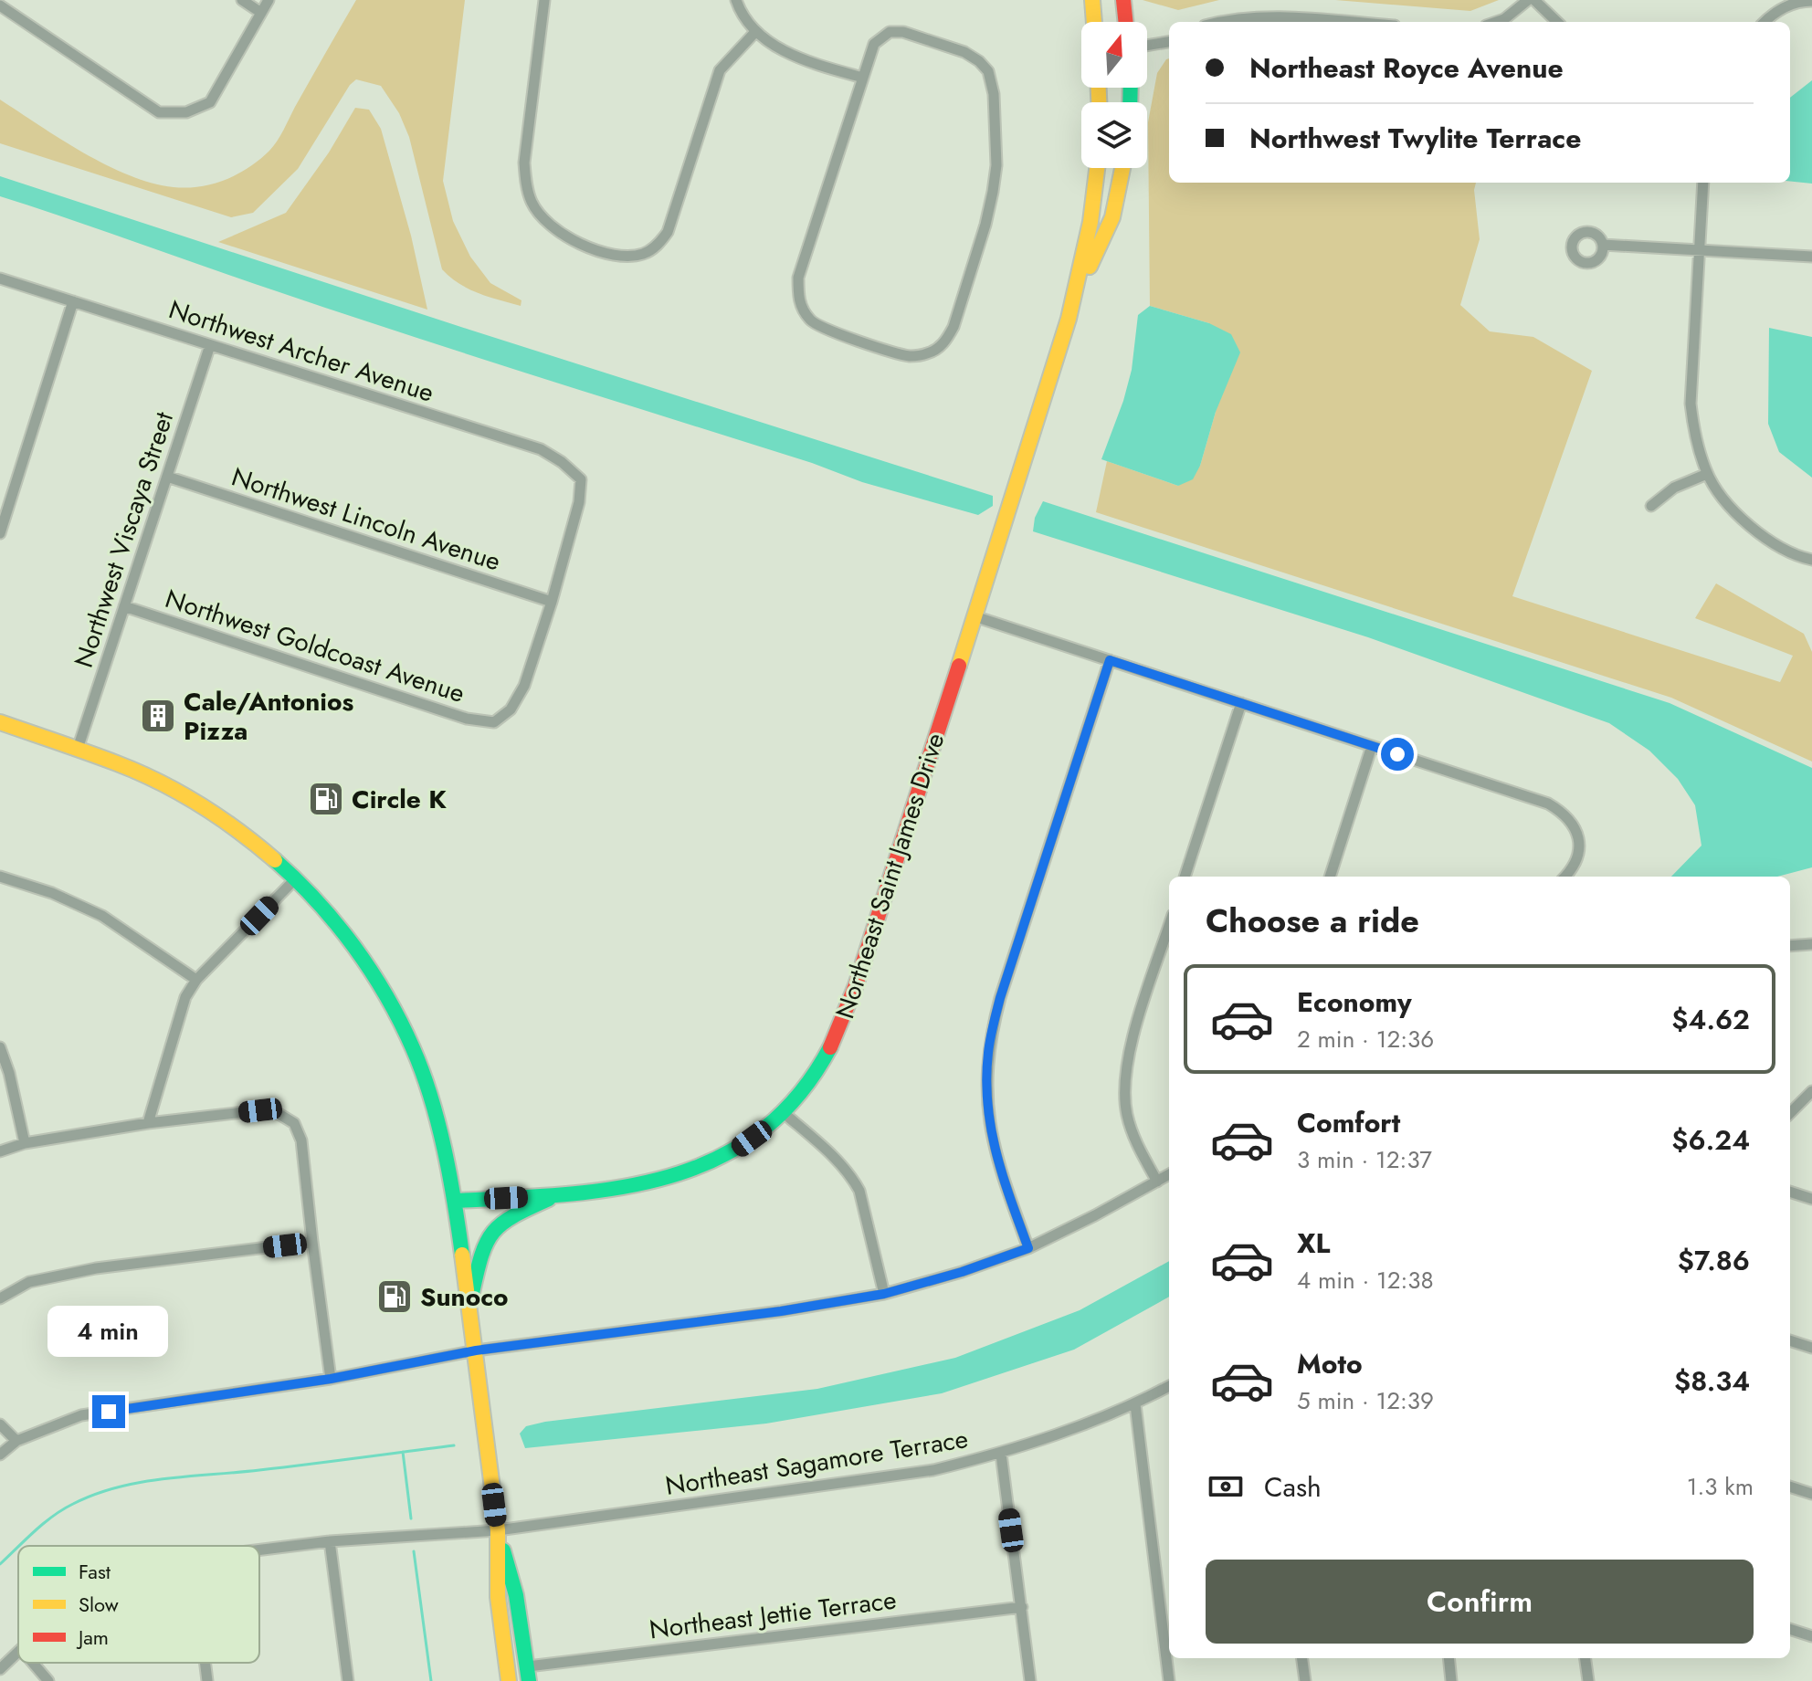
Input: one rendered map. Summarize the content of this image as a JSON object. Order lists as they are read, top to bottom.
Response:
{
  "streets": {
    "main road": ["Northeast Saint James Drive"],
    "street": [
      "Northwest Archer Avenue",
      "Northwest Lincoln Avenue",
      "Northwest Viscaya Street",
      "Northwest Goldcoast Avenue",
      "Northeast Sagamore Terrace",
      "Northeast Jettie Terrace"
    ]
  },
  "crossings": [
    ["Northwest Archer Avenue", "Northwest Lincoln Avenue"],
    ["Northwest Archer Avenue", "Northwest Viscaya Street"],
    ["Northwest Archer Avenue", "Northwest Goldcoast Avenue"],
    ["Northwest Lincoln Avenue", "Northwest Viscaya Street"],
    ["Northwest Lincoln Avenue", "Northwest Goldcoast Avenue"],
    ["Northwest Viscaya Street", "Northwest Goldcoast Avenue"]
  ],
  "places": {
    "building": ["Cale/Antonios Pizza"],
    "fuel station": ["Circle K", "Sunoco"]
  },
  "legend": ["Fast", "Slow", "Jam"],
  "north": "top",
  "page": {
    "banner": ["Northeast Royce Avenue", "Northwest Twylite Terrace"],
    "heading": "Choose a ride",
    "list": [
      {
        "name": "Economy",
        "note": "2 min · 12:36",
        "value": "$4.62"
      },
      {
        "name": "Comfort",
        "note": "3 min · 12:37",
        "value": "$6.24"
      },
      {
        "name": "XL",
        "note": "4 min · 12:38",
        "value": "$7.86"
      },
      {
        "name": "Moto",
        "note": "5 min · 12:39",
        "value": "$8.34"
      }
    ],
    "bubble": "4 min",
    "pay": ["Cash", "1.3 km"],
    "buttons": "Confirm"
  }
}
